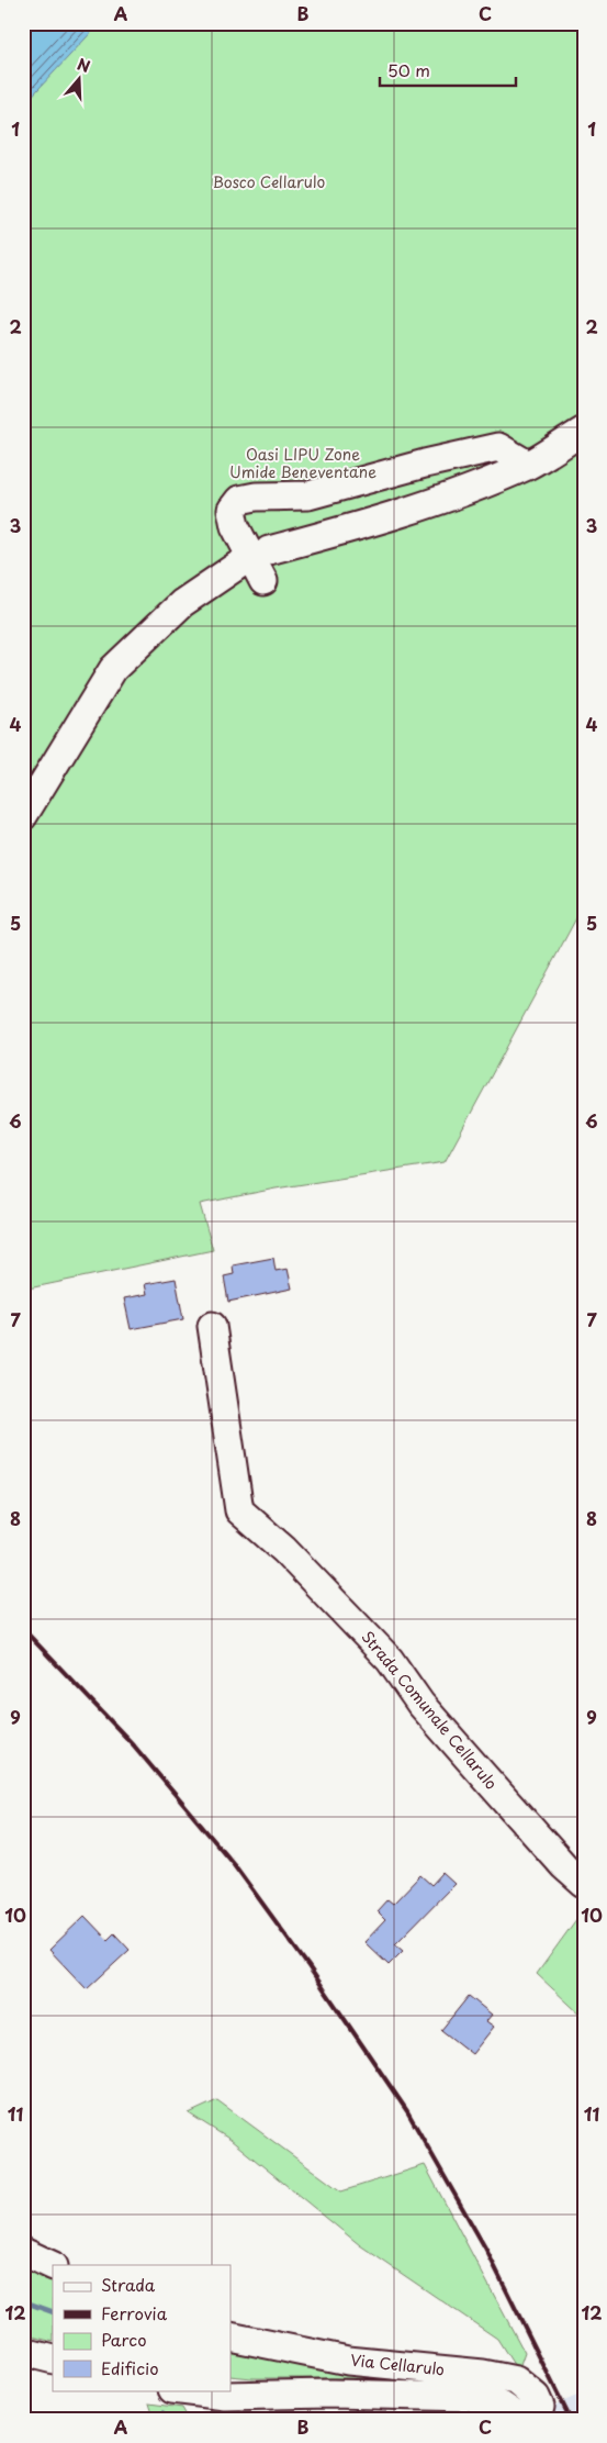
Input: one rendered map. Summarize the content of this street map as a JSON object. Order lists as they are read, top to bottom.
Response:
{
  "streets": {
    "street": ["Strada Comunale Cellarulo", "Via Cellarulo"]
  },
  "parks": ["Bosco Cellarulo", "Oasi LIPU Zone Umide Beneventane"],
  "legend": [
    "Strada",
    "Ferrovia",
    "Parco",
    "Edificio"
  ],
  "scale_bar": "50 m",
  "north": "top",
  "grid": {
    "columns": ["A", "B", "C"],
    "rows": [
      "1",
      "2",
      "3",
      "4",
      "5",
      "6",
      "7",
      "8",
      "9",
      "10",
      "11",
      "12"
    ]
  }
}
